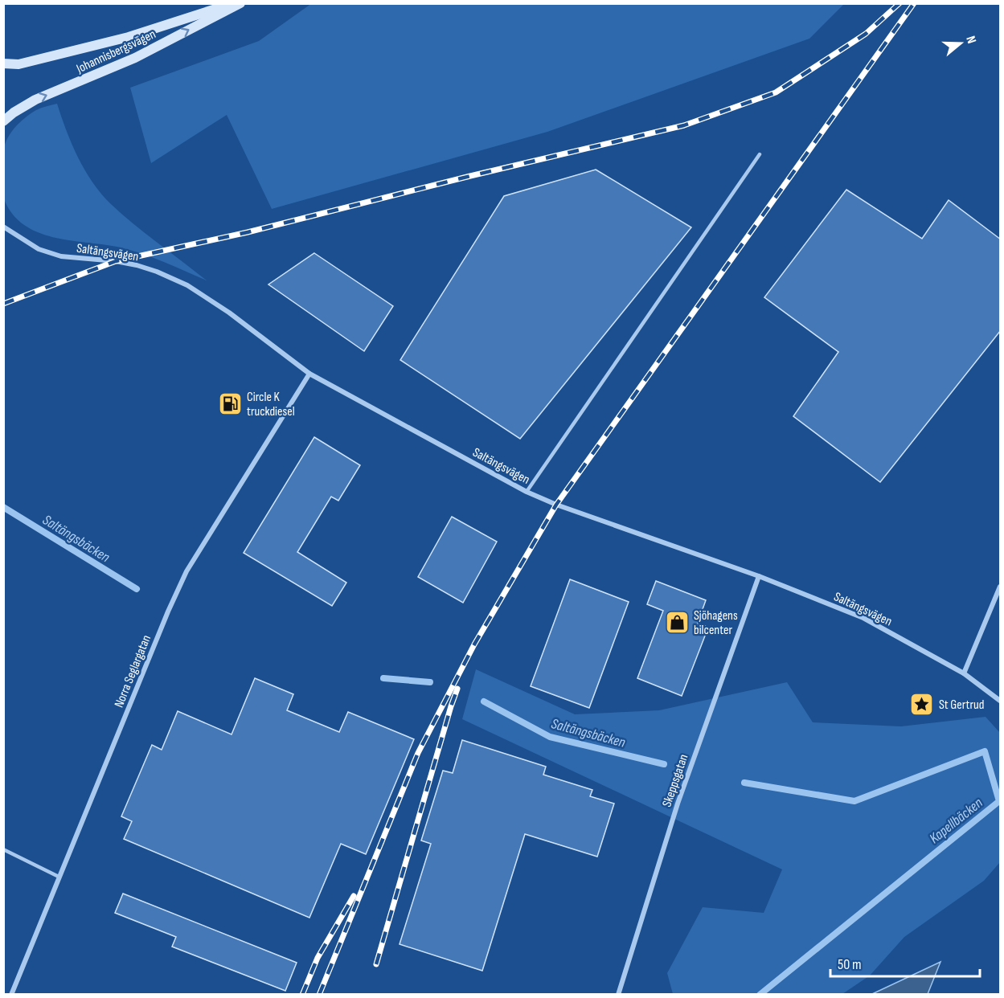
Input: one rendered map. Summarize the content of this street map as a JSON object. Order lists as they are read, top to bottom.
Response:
{
  "streets": {
    "main road": ["Johannisbergsvägen"],
    "street": ["Saltängsvägen", "Norra Seglargatan", "Skeppsgatan"]
  },
  "crossings": [
    ["Saltängsvägen", "Norra Seglargatan"],
    ["Saltängsvägen", "Skeppsgatan"]
  ],
  "water": ["Saltängsbäcken", "Kapellbäcken"],
  "places": {
    "fuel station": ["Circle K truckdiesel"],
    "shop": ["Sjöhagens bilcenter"],
    "place": ["St Gertrud"]
  },
  "scale_bar": "50 m",
  "north": "right"
}
